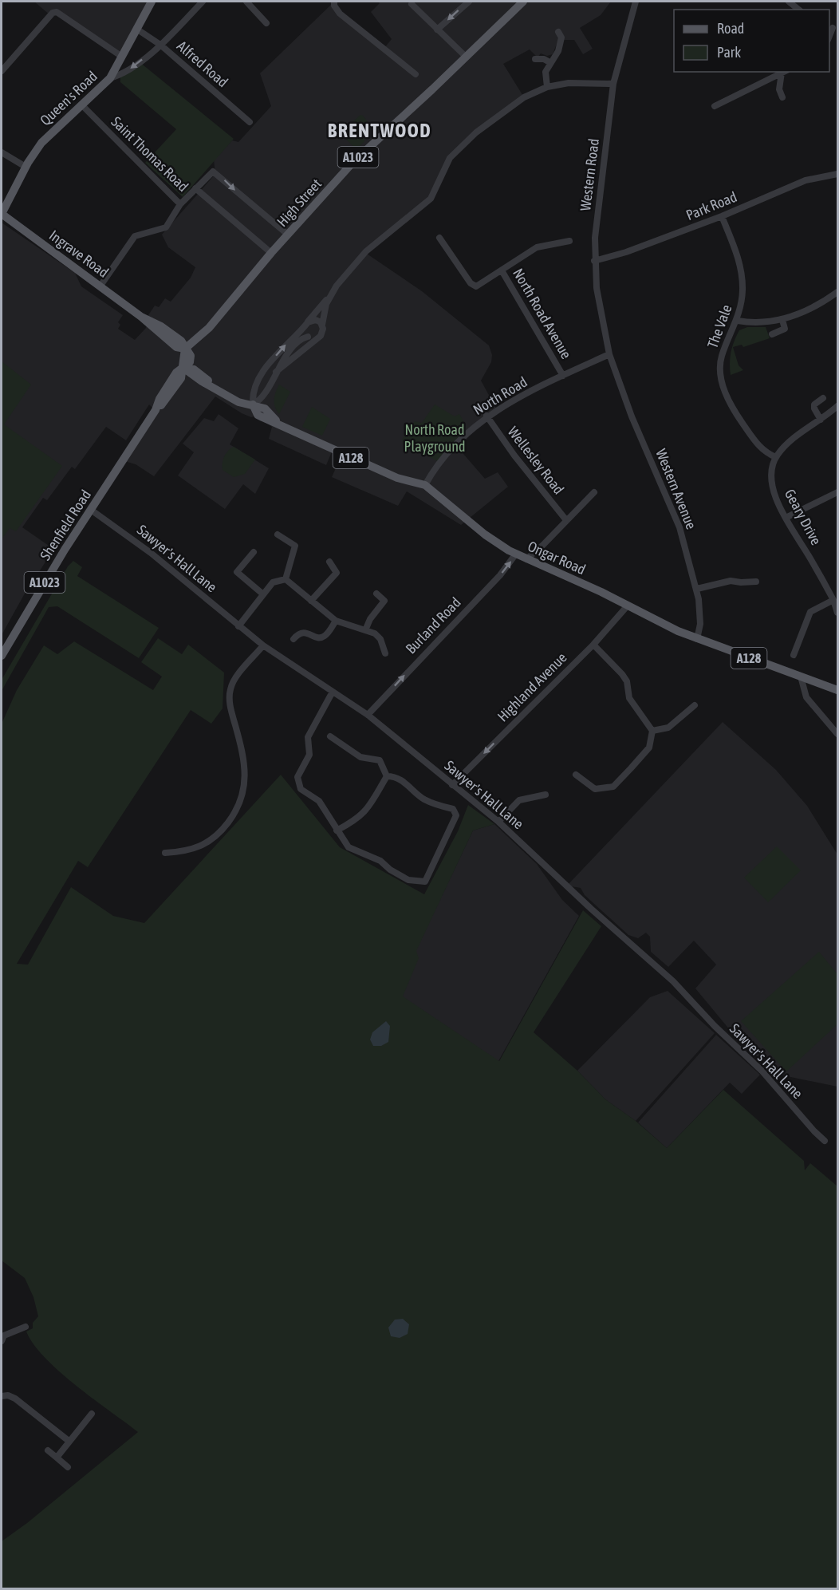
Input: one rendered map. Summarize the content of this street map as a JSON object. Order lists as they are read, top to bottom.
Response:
{
  "streets": {
    "main road": [
      "Queen's Road",
      "A1023",
      "High Street",
      "Ingrave Road",
      "A128",
      "Shenfield Road",
      "Ongar Road"
    ],
    "street": [
      "Alfred Road",
      "Saint Thomas Road",
      "Western Road",
      "Park Road",
      "North Road Avenue",
      "The Vale",
      "North Road",
      "Wellesley Road",
      "Western Avenue",
      "Geary Drive",
      "Sawyer's Hall Lane",
      "Burland Road",
      "Highland Avenue"
    ]
  },
  "crossings": [
    ["Alfred Road", "Queen's Road"],
    ["Queen's Road", "Saint Thomas Road"],
    ["Queen's Road", "Ingrave Road"],
    ["Saint Thomas Road", "High Street"],
    ["Western Road", "Park Road"],
    ["Western Road", "North Road"],
    ["Western Road", "Western Avenue"],
    ["High Street", "Ingrave Road"],
    ["Park Road", "The Vale"],
    ["North Road Avenue", "North Road"],
    ["The Vale", "Geary Drive"],
    ["North Road", "Wellesley Road"],
    ["North Road", "Western Avenue"],
    ["North Road", "Ongar Road"],
    ["Western Avenue", "Ongar Road"],
    ["Shenfield Road", "Ongar Road"],
    ["Shenfield Road", "Sawyer's Hall Lane"],
    ["Ongar Road", "Burland Road"],
    ["Ongar Road", "Highland Avenue"],
    ["Sawyer's Hall Lane", "Burland Road"],
    ["Sawyer's Hall Lane", "Highland Avenue"]
  ],
  "one_way": ["Burland Road", "Highland Avenue"],
  "districts": ["BRENTWOOD"],
  "parks": ["North Road Playground"],
  "legend": ["Road", "Park"]
}
